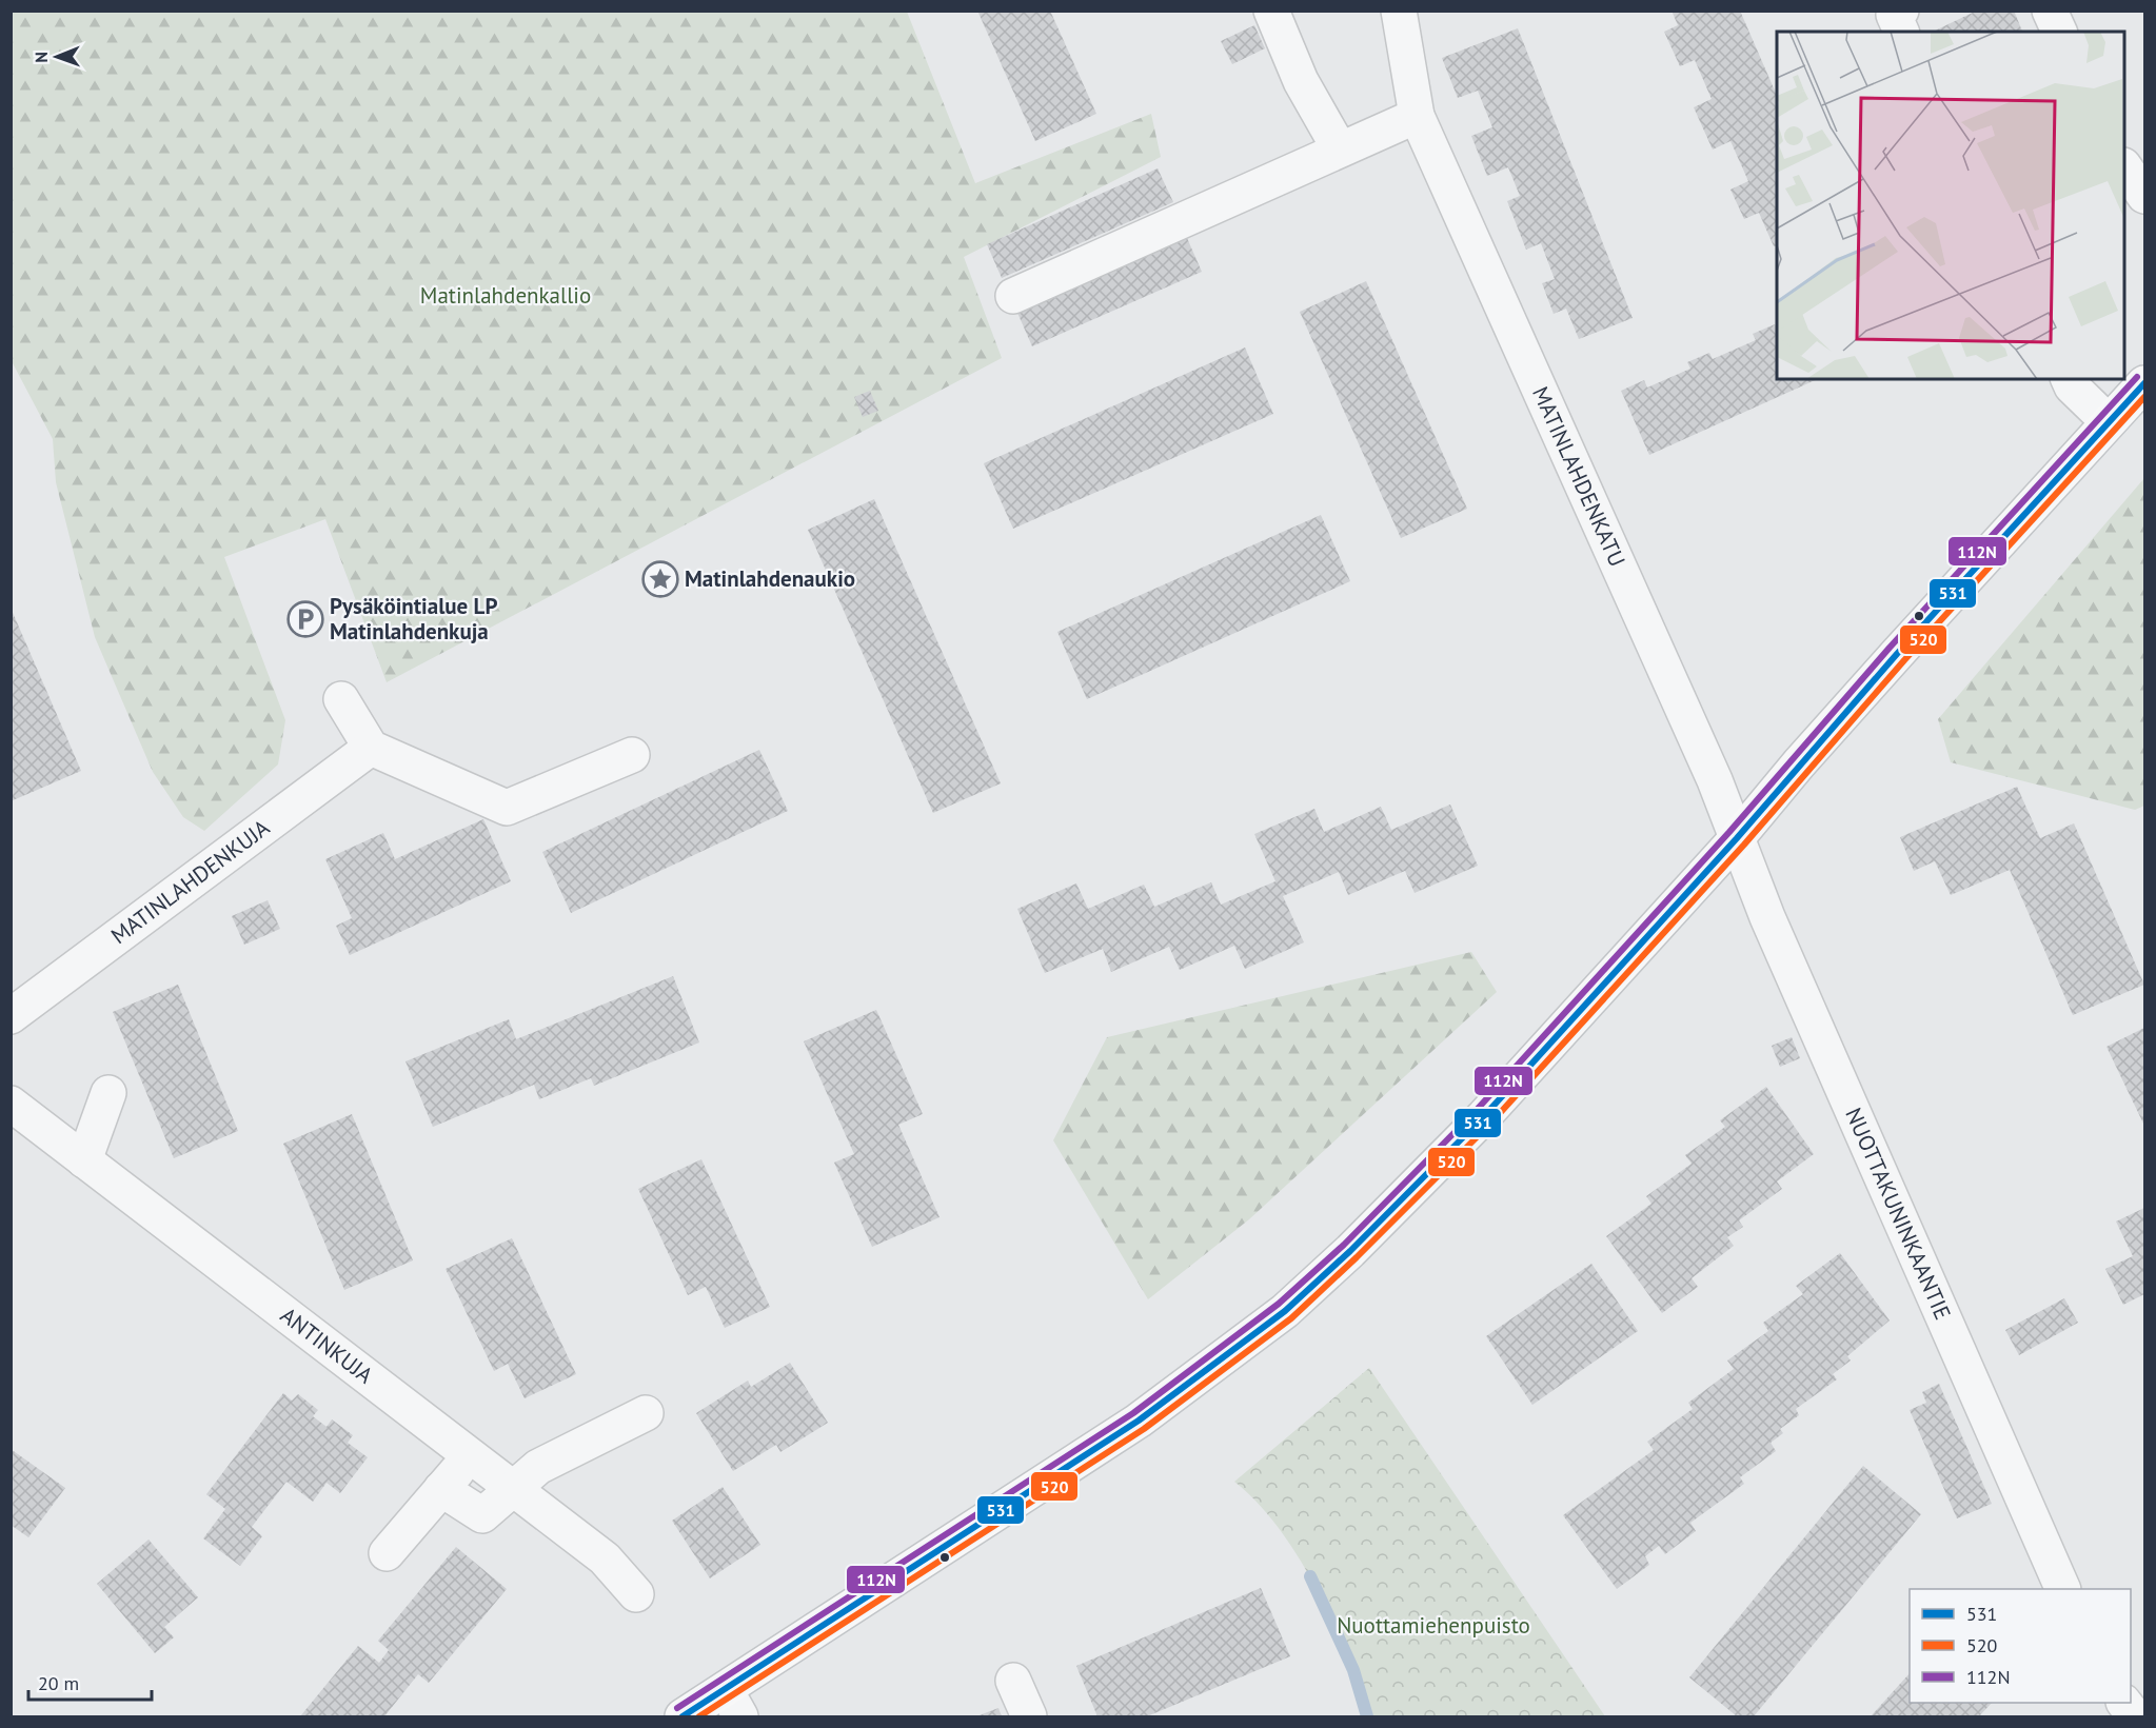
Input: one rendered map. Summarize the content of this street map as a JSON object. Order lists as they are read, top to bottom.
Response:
{
  "streets": {
    "street": [
      "MATINLAHDENKATU",
      "MATINLAHDENKUJA",
      "NUOTTAKUNINKAANTIE",
      "ANTINKUJA"
    ]
  },
  "crossings": [
    ["MATINLAHDENKATU", "NUOTTAKUNINKAANTIE"]
  ],
  "parks": ["Matinlahdenkallio", "Nuottamiehenpuisto"],
  "places": {
    "place": ["Matinlahdenaukio"],
    "parking": ["Pysäköintialue LP Matinlahdenkuja"]
  },
  "lines": ["transit line 112N", "transit line 531", "transit line 520"],
  "legend": ["531", "520", "112N"],
  "scale_bar": "20 m",
  "north": "left"
}
